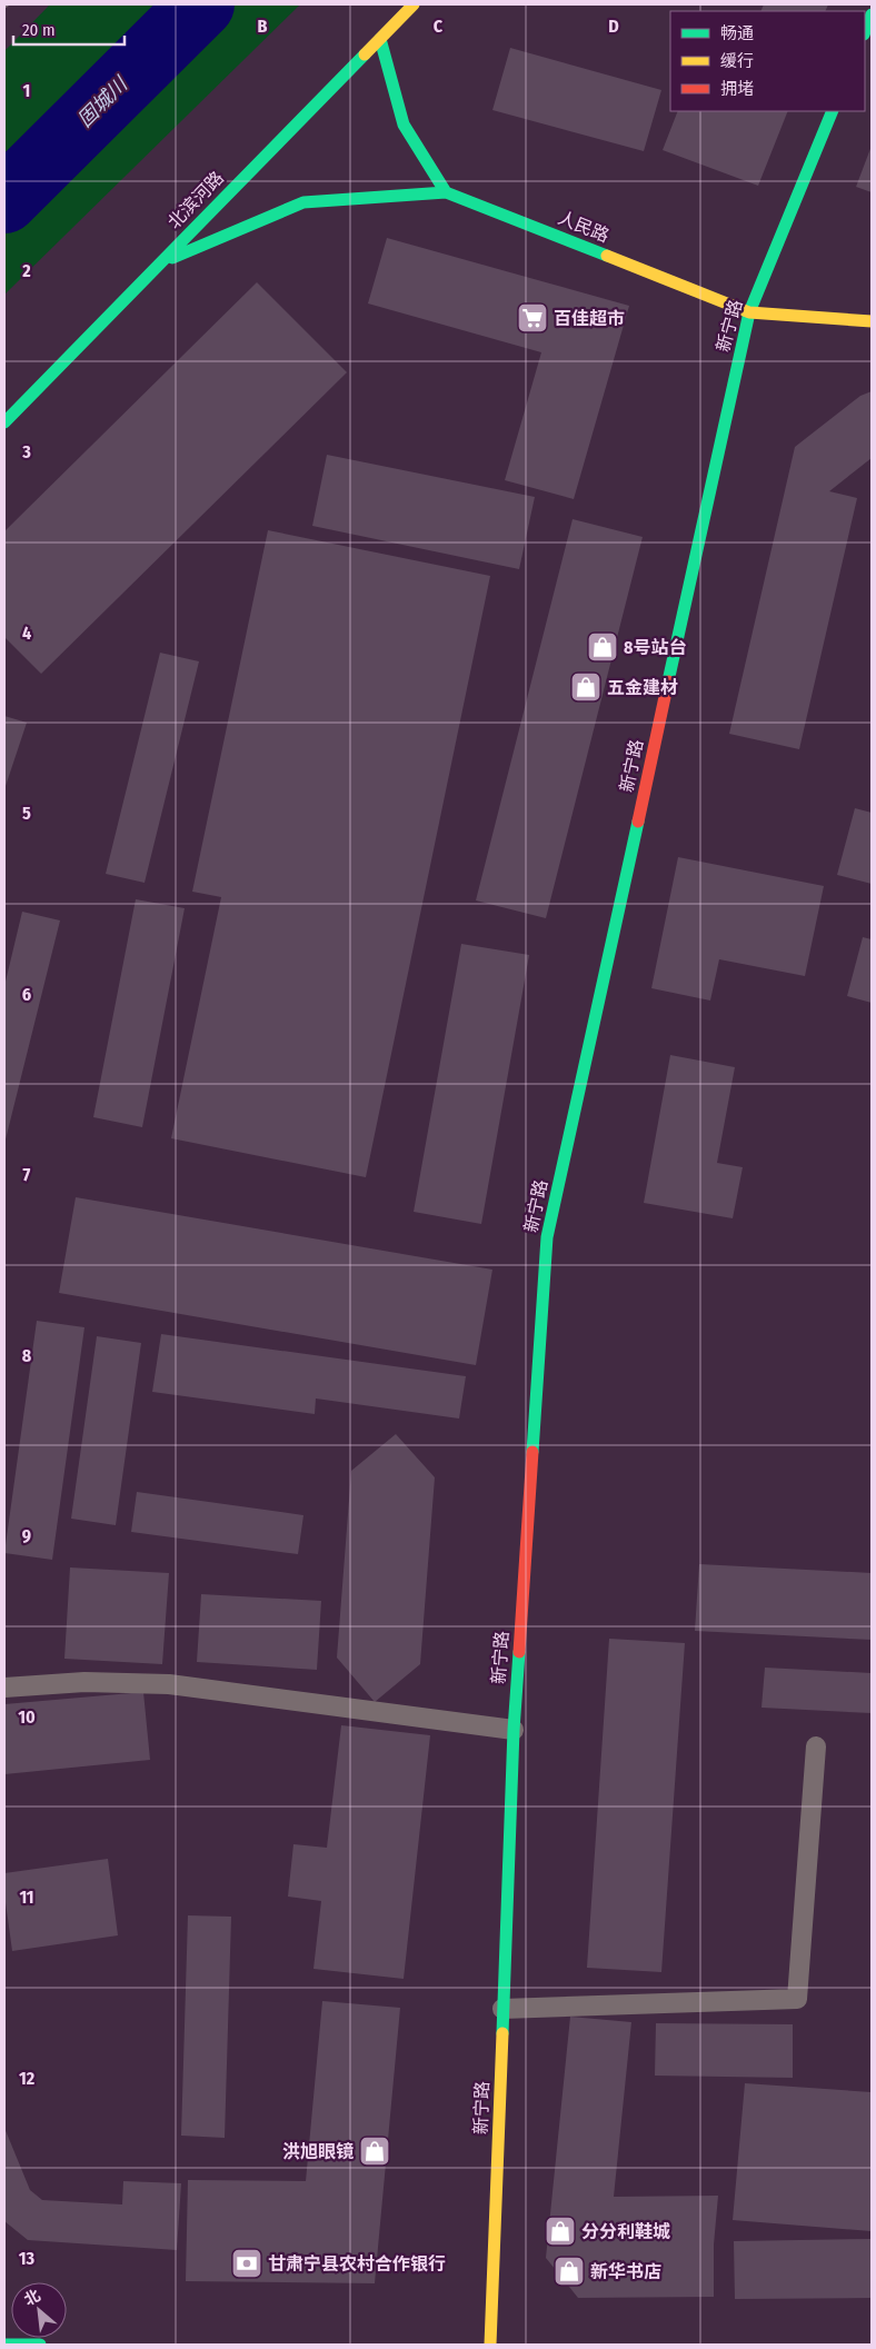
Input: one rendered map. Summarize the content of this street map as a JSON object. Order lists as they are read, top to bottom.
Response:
{
  "streets": {
    "street": ["北滨河路", "人民路", "新宁路"]
  },
  "crossings": [
    ["人民路", "新宁路"]
  ],
  "water": ["固城川"],
  "places": {
    "supermarket": ["百佳超市"],
    "shop": [
      "8号站台",
      "五金建材",
      "洪旭眼镜",
      "分分利鞋城",
      "新华书店"
    ],
    "bank": ["甘肃宁县农村合作银行"]
  },
  "legend": ["畅通", "缓行", "拥堵"],
  "scale_bar": "20 m",
  "north": "top left",
  "grid": {
    "columns": ["B", "C", "D"],
    "rows": [
      "1",
      "2",
      "3",
      "4",
      "5",
      "6",
      "7",
      "8",
      "9",
      "10",
      "11",
      "12",
      "13"
    ]
  }
}
